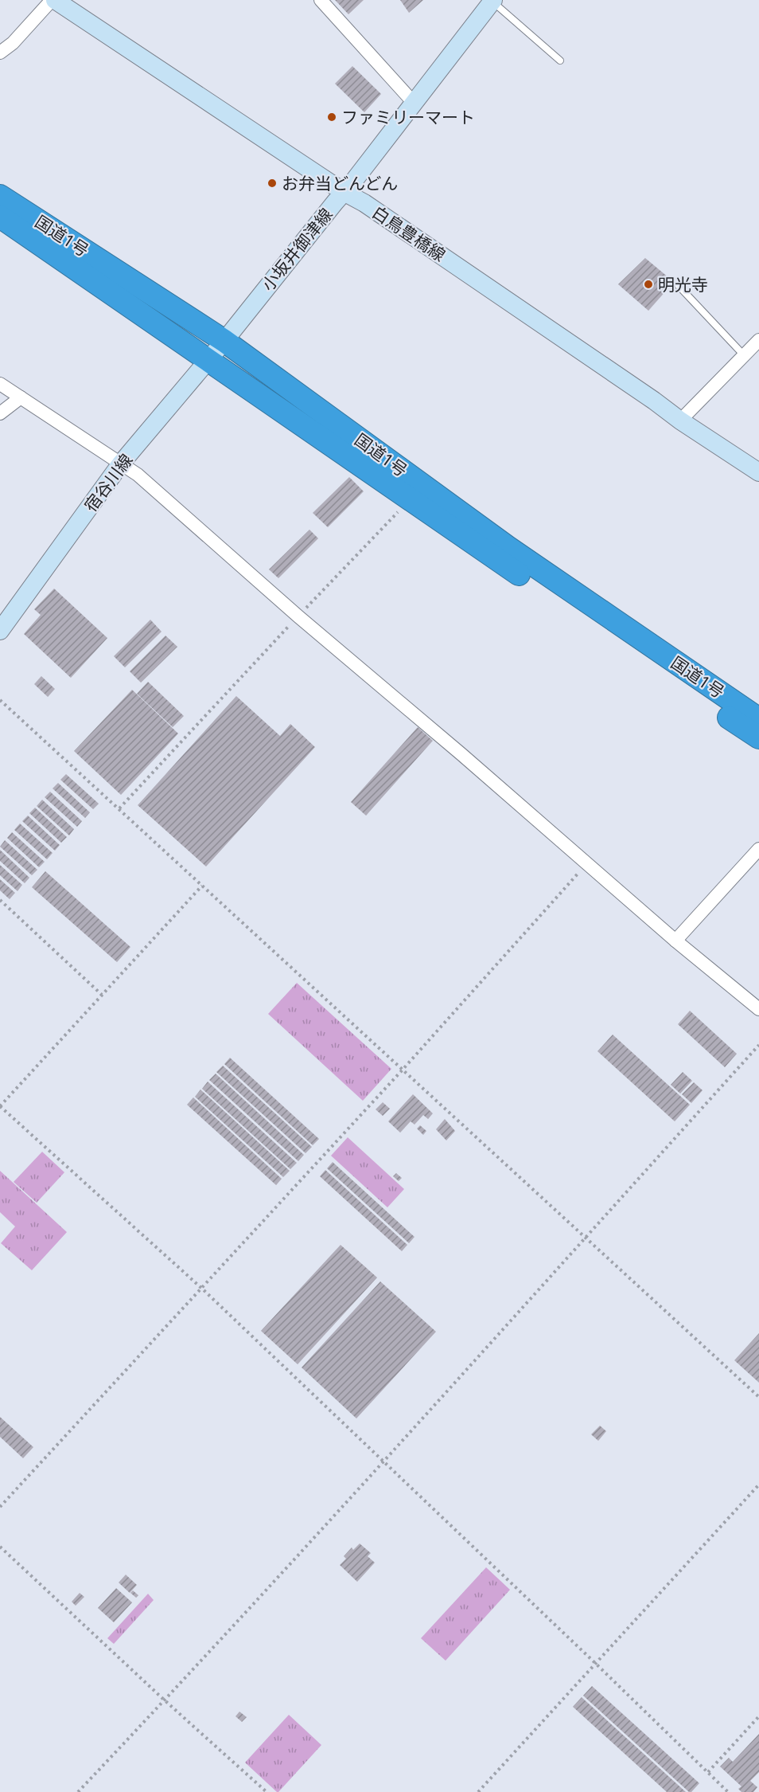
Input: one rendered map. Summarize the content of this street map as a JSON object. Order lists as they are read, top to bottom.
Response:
{
  "streets": {
    "highway": ["国道1号"],
    "main road": ["白鳥豊橋線", "小坂井御津線", "宿谷川線"]
  },
  "crossings": [
    ["白鳥豊橋線", "小坂井御津線"],
    ["国道1号", "小坂井御津線"],
    ["国道1号", "宿谷川線"],
    ["小坂井御津線", "宿谷川線"]
  ],
  "places": ["ファミリーマート", "お弁当どんどん", "明光寺"]
}
